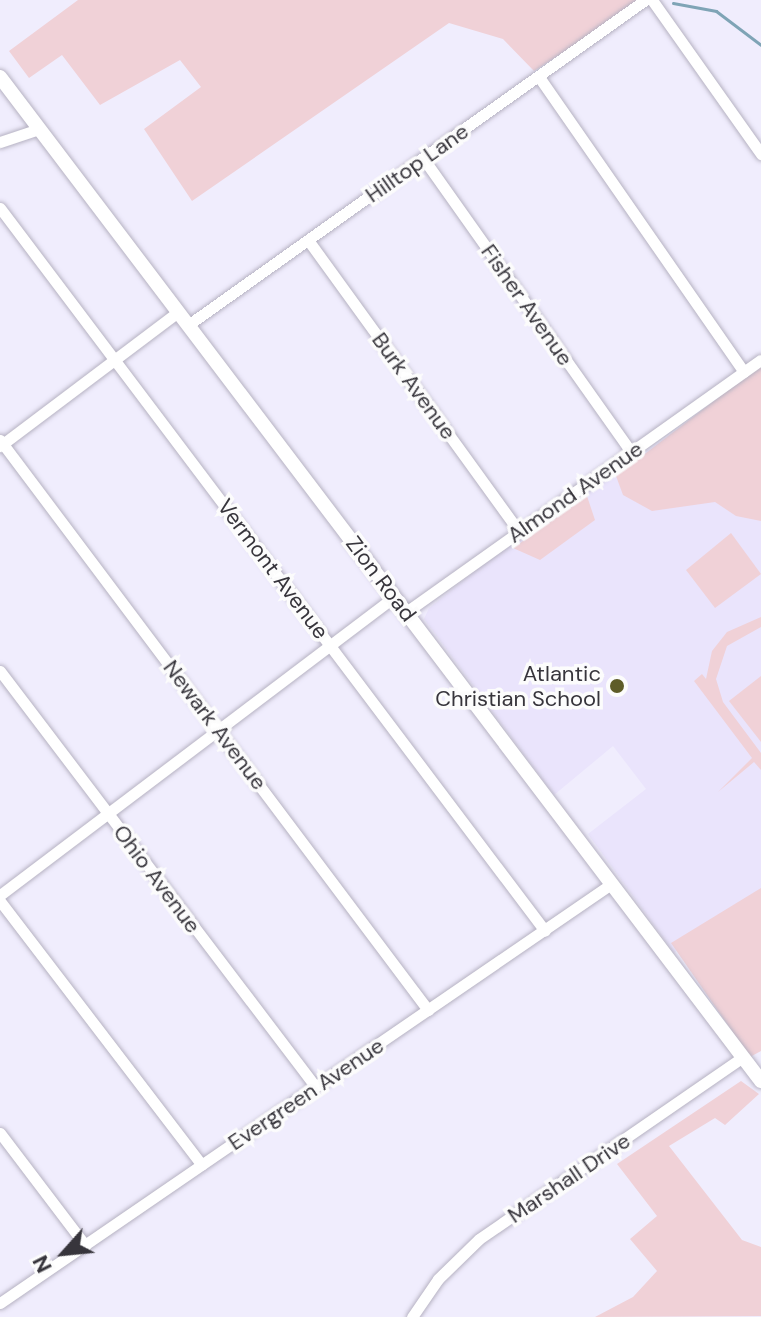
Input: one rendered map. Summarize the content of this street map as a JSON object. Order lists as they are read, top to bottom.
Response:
{
  "streets": {
    "street": [
      "Hilltop Lane",
      "Fisher Avenue",
      "Burk Avenue",
      "Almond Avenue",
      "Vermont Avenue",
      "Zion Road",
      "Newark Avenue",
      "Ohio Avenue",
      "Evergreen Avenue",
      "Marshall Drive"
    ]
  },
  "crossings": [
    ["Hilltop Lane", "Fisher Avenue"],
    ["Hilltop Lane", "Burk Avenue"],
    ["Hilltop Lane", "Zion Road"],
    ["Fisher Avenue", "Almond Avenue"],
    ["Burk Avenue", "Almond Avenue"],
    ["Almond Avenue", "Zion Road"],
    ["Vermont Avenue", "Evergreen Avenue"],
    ["Zion Road", "Evergreen Avenue"],
    ["Zion Road", "Marshall Drive"],
    ["Newark Avenue", "Evergreen Avenue"],
    ["Ohio Avenue", "Evergreen Avenue"]
  ],
  "places": ["Atlantic Christian School"],
  "north": "bottom left"
}
